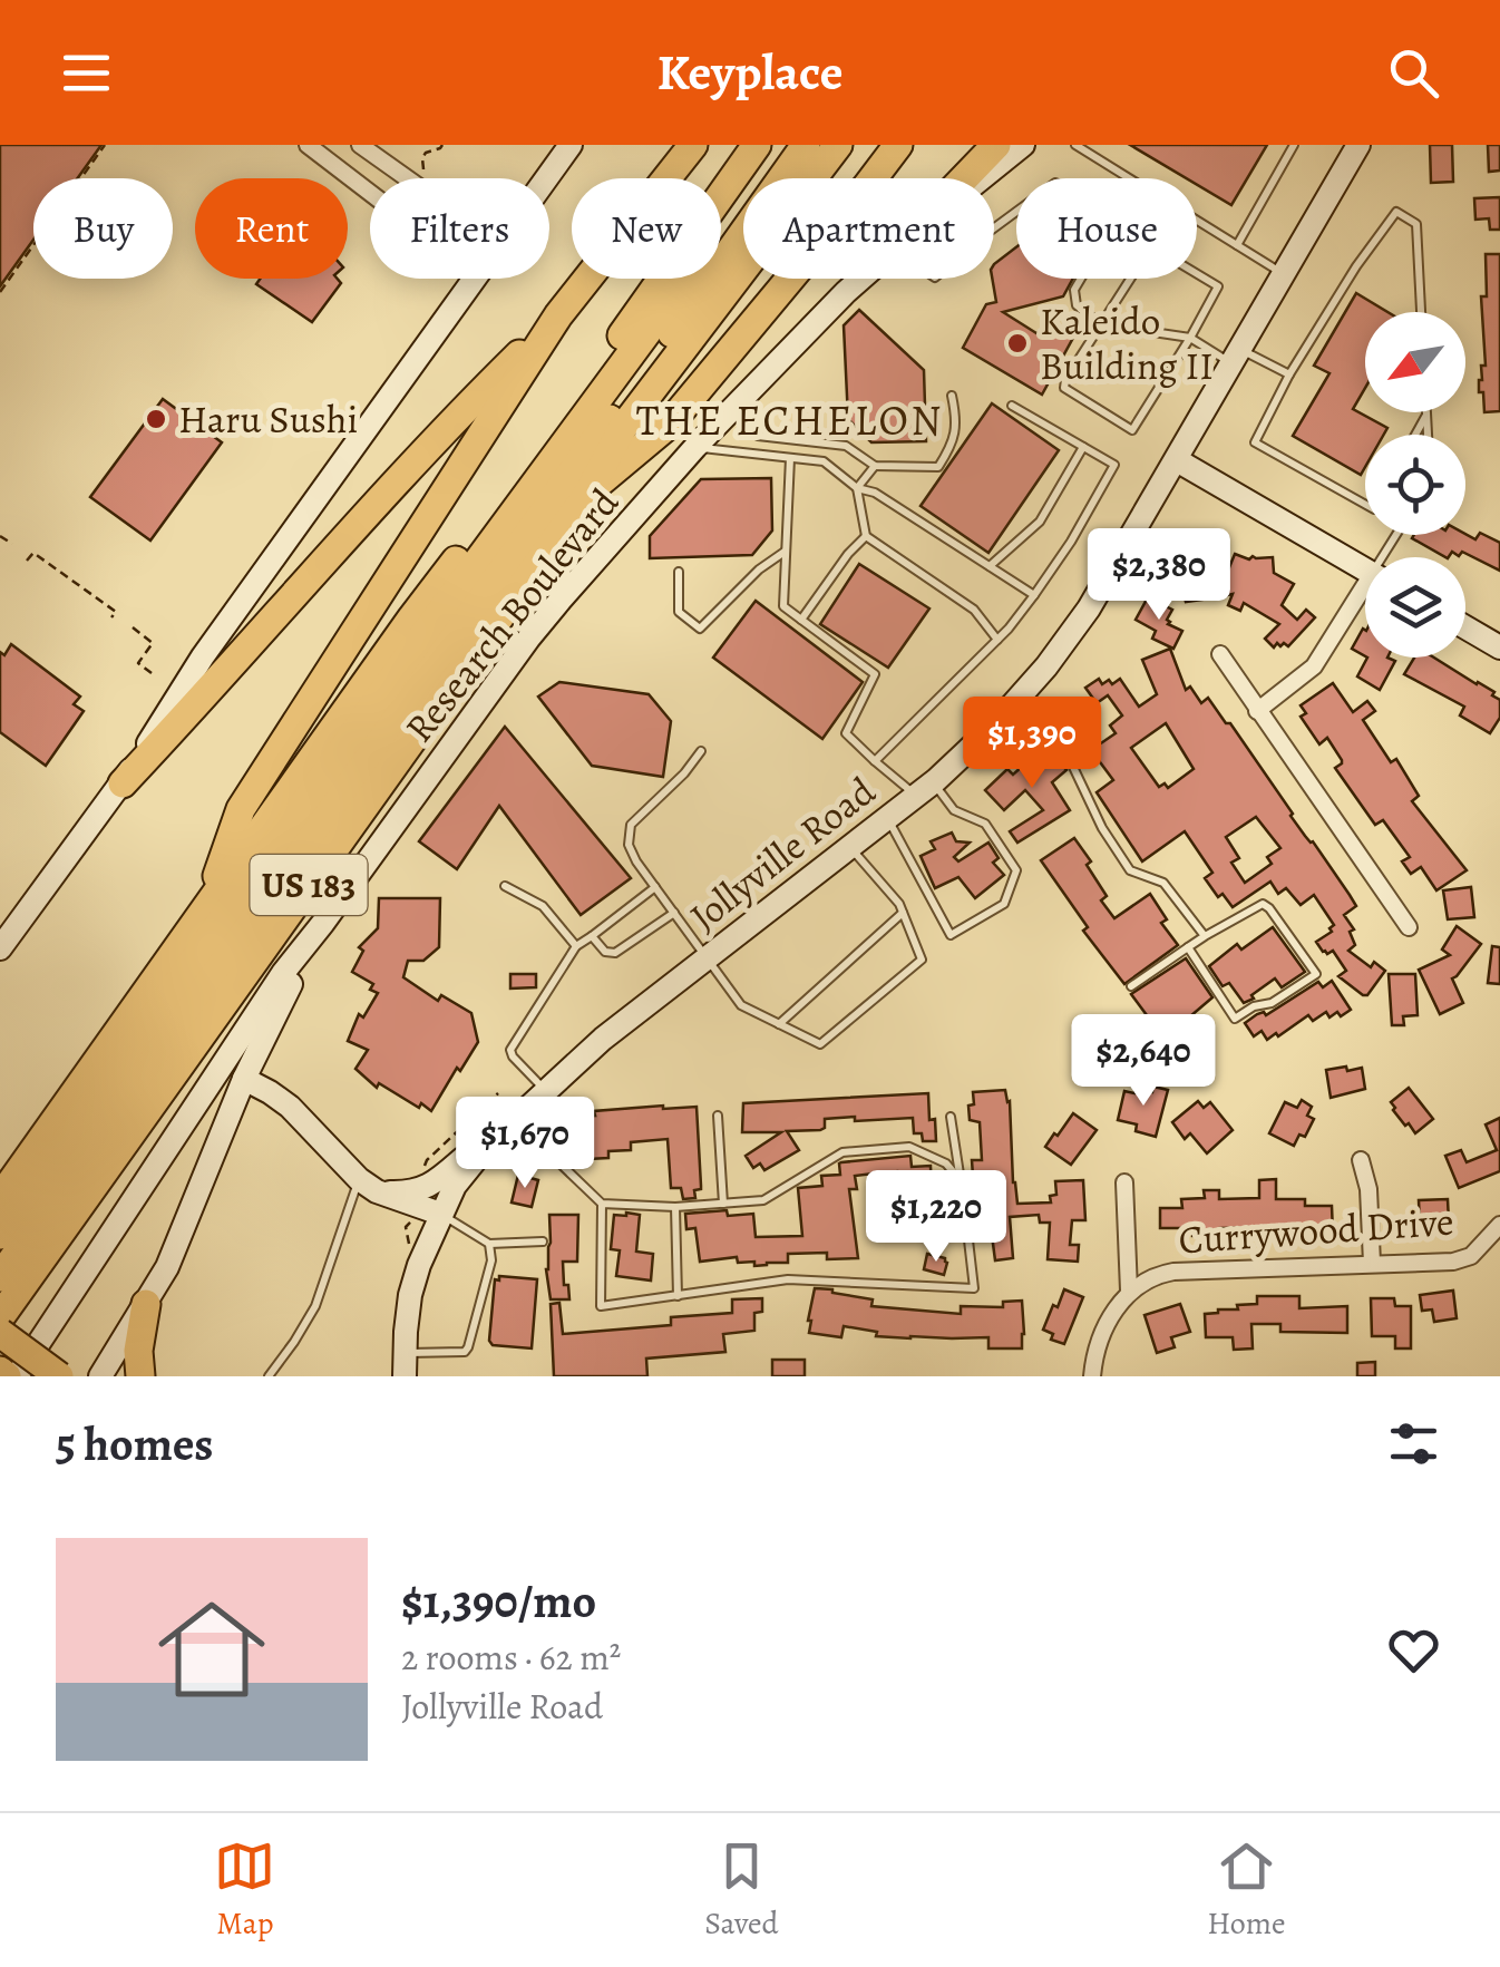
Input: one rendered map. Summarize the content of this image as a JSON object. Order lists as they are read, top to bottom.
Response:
{
  "streets": {
    "highway": ["US 183"],
    "main road": ["Research Boulevard", "Jollyville Road"],
    "street": ["Currywood Drive"]
  },
  "districts": ["THE ECHELON"],
  "places": ["Kaleido Building II", "Haru Sushi"],
  "north": "bottom left",
  "page": {
    "header": "Keyplace",
    "chip": [
      "Buy",
      "Rent",
      "Filters",
      "New",
      "Apartment",
      "House"
    ],
    "price": [
      "$2,380",
      "$1,390",
      "$2,640",
      "$1,670",
      "$1,220"
    ],
    "heading": "5 homes",
    "list": [
      {
        "name": "$1,390/mo",
        "note": "2 rooms · 62 m² · Jollyville Road"
      }
    ],
    "tabs": ["Map", "Saved", "Home"]
  }
}
